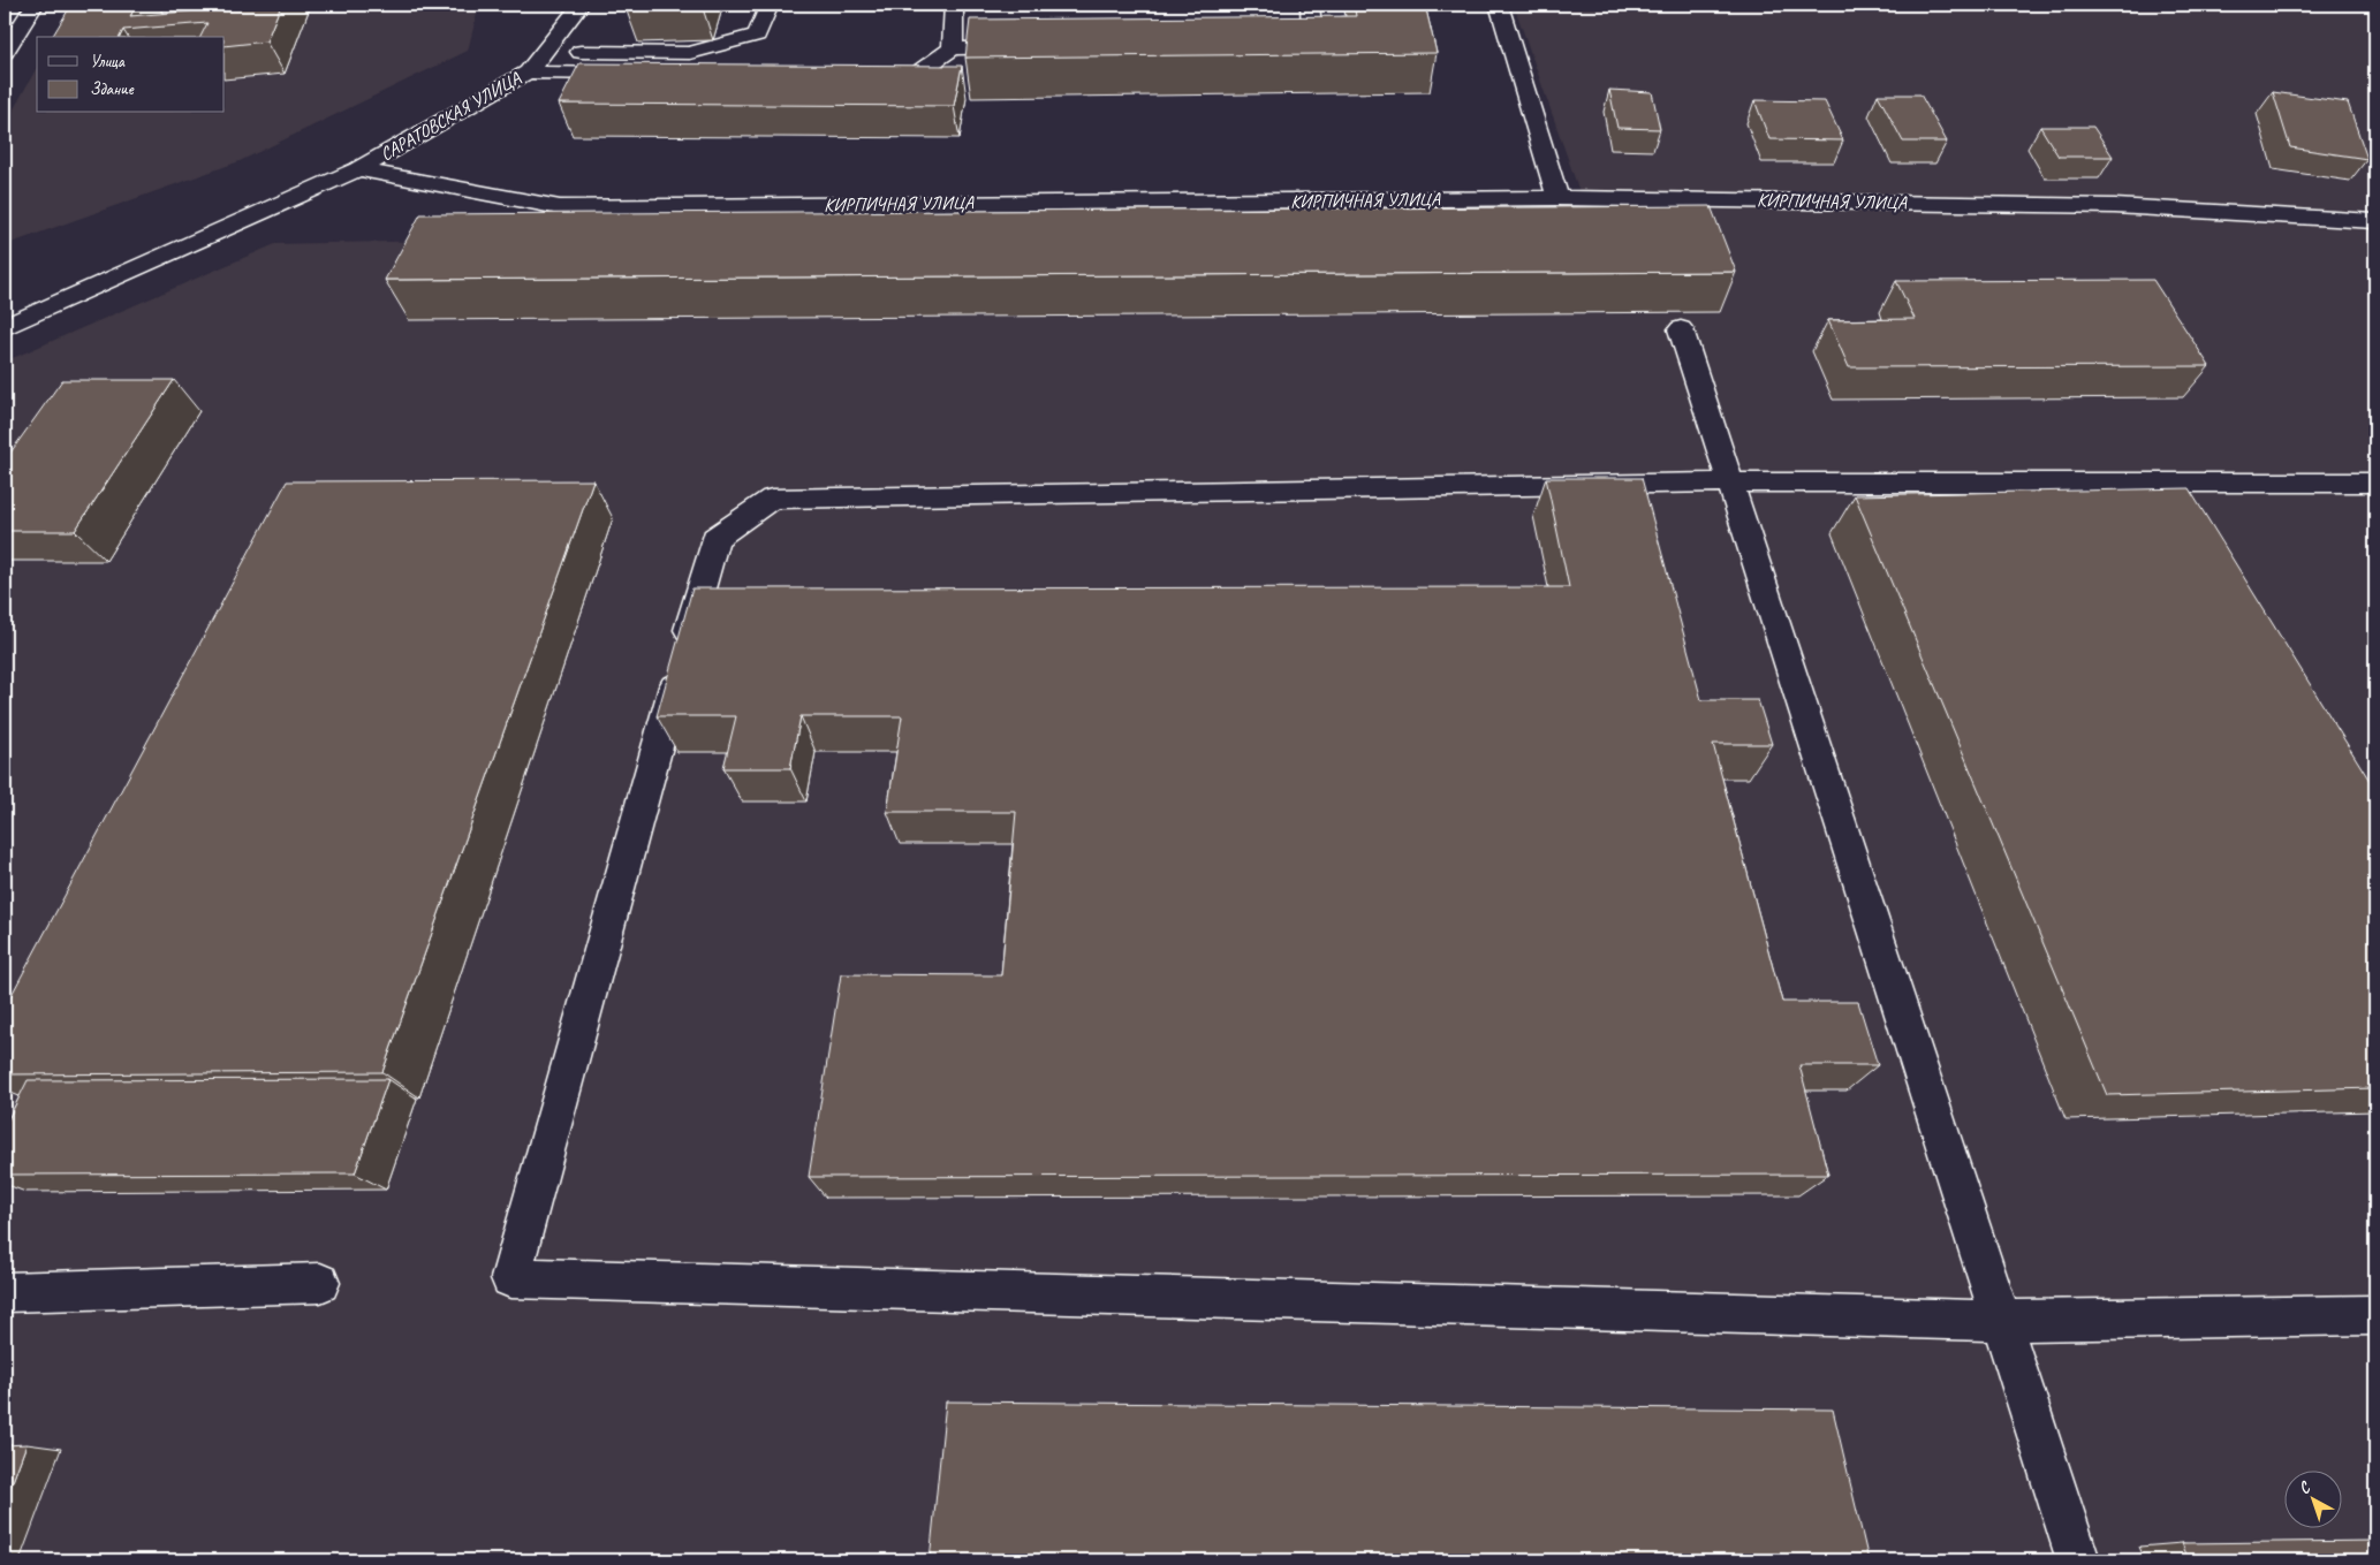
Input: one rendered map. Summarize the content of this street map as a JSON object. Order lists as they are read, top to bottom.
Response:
{
  "streets": {
    "street": ["САРАТОВСКАЯ УЛИЦА", "КИРПИЧНАЯ УЛИЦА"]
  },
  "crossings": [
    ["САРАТОВСКАЯ УЛИЦА", "КИРПИЧНАЯ УЛИЦА"]
  ],
  "legend": ["Улица", "Здание"],
  "north": "top left"
}
